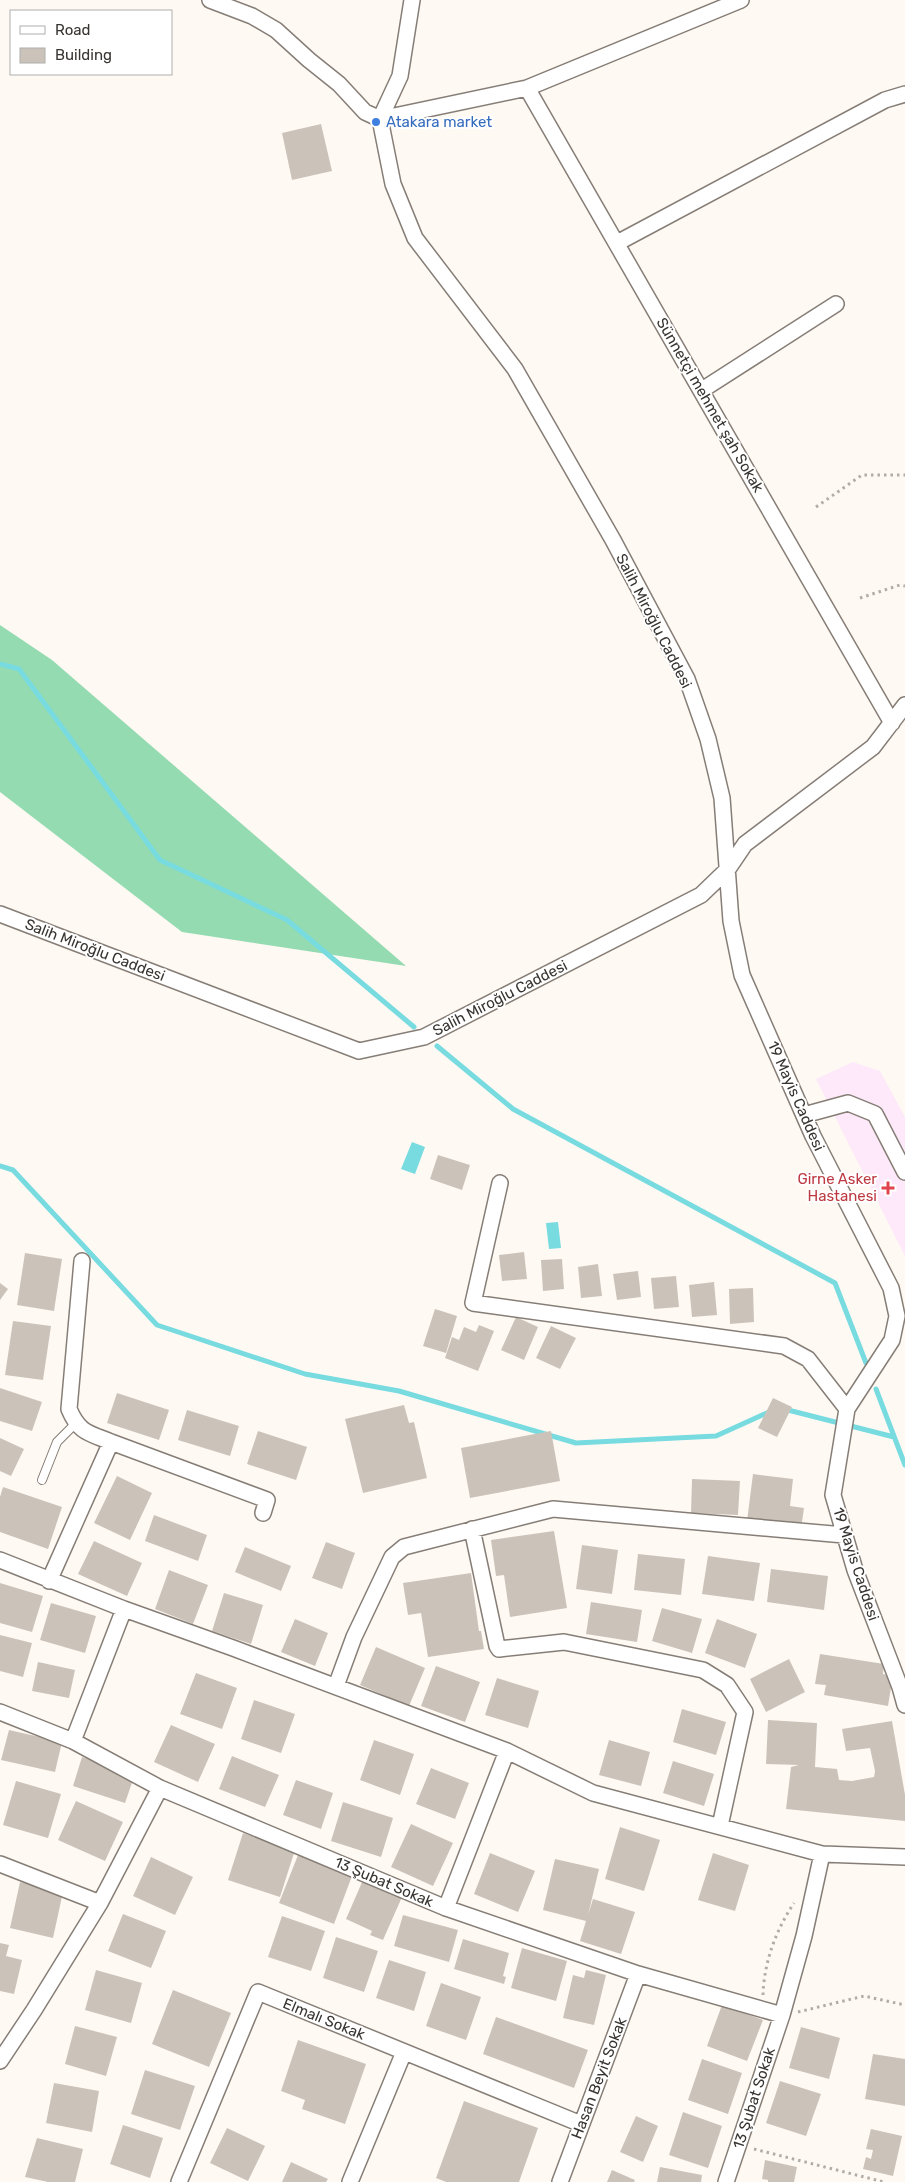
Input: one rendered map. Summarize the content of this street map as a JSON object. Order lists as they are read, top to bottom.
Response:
{
  "streets": {
    "street": [
      "Sünnetçi mehmet şah Sokak",
      "Salih Miroğlu Caddesi",
      "19 Mayis Caddesi",
      "13 Şubat Sokak",
      "Elmalı Sokak",
      "Hasan Beyit Sokak"
    ]
  },
  "crossings": [
    ["Salih Miroğlu Caddesi", "19 Mayis Caddesi"],
    ["13 Şubat Sokak", "Hasan Beyit Sokak"],
    ["Elmalı Sokak", "Hasan Beyit Sokak"]
  ],
  "places": {
    "other": ["Atakara market"],
    "health": ["Girne Asker Hastanesi"]
  },
  "legend": ["Road", "Building"]
}
